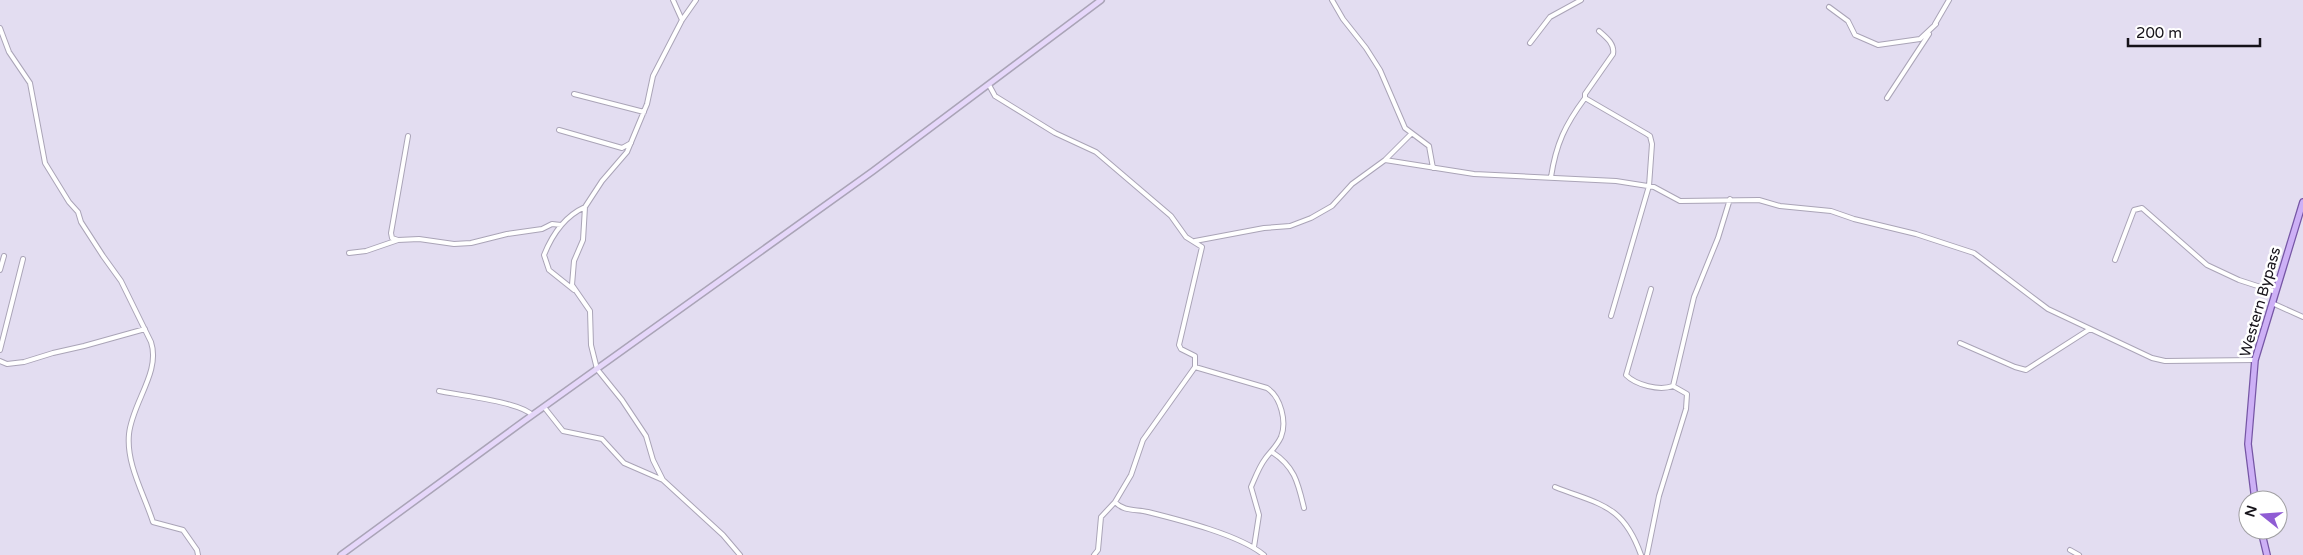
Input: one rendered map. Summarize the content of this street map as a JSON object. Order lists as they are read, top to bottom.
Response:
{
  "streets": {
    "main road": ["Western Bypass"]
  },
  "scale_bar": "200 m",
  "north": "left"
}
